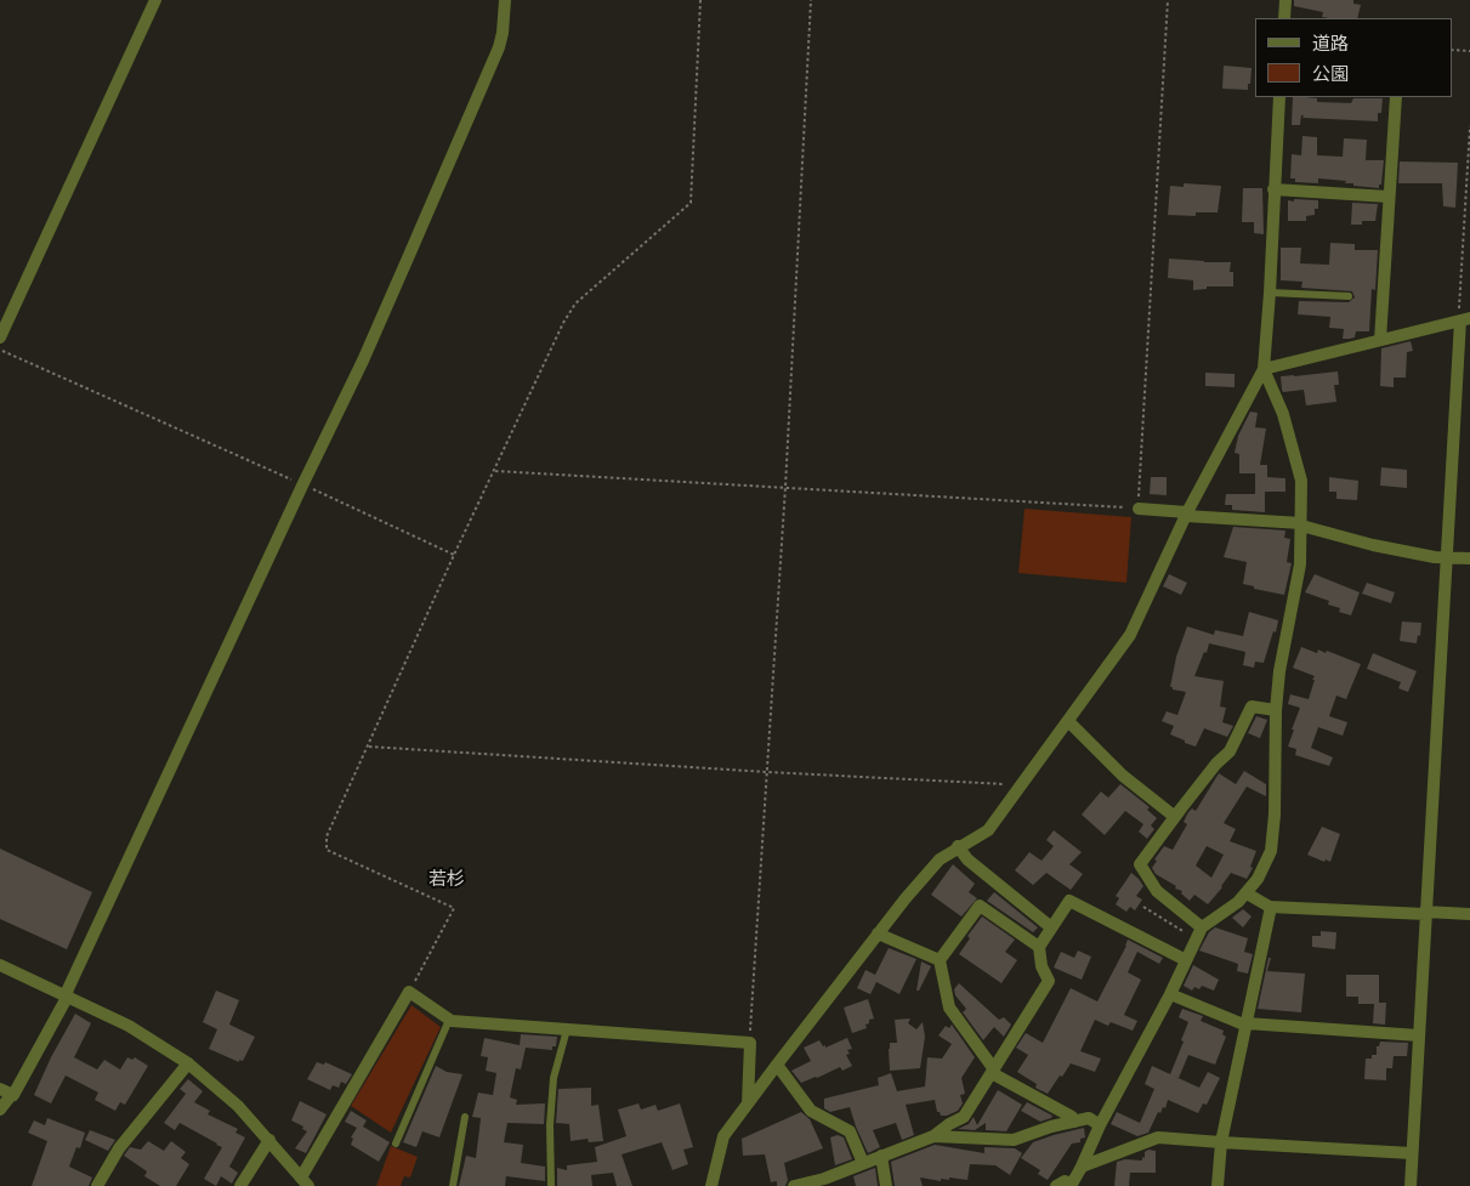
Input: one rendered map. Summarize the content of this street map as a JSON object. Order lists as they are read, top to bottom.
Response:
{
  "districts": ["若杉"],
  "legend": ["道路", "公園"]
}
